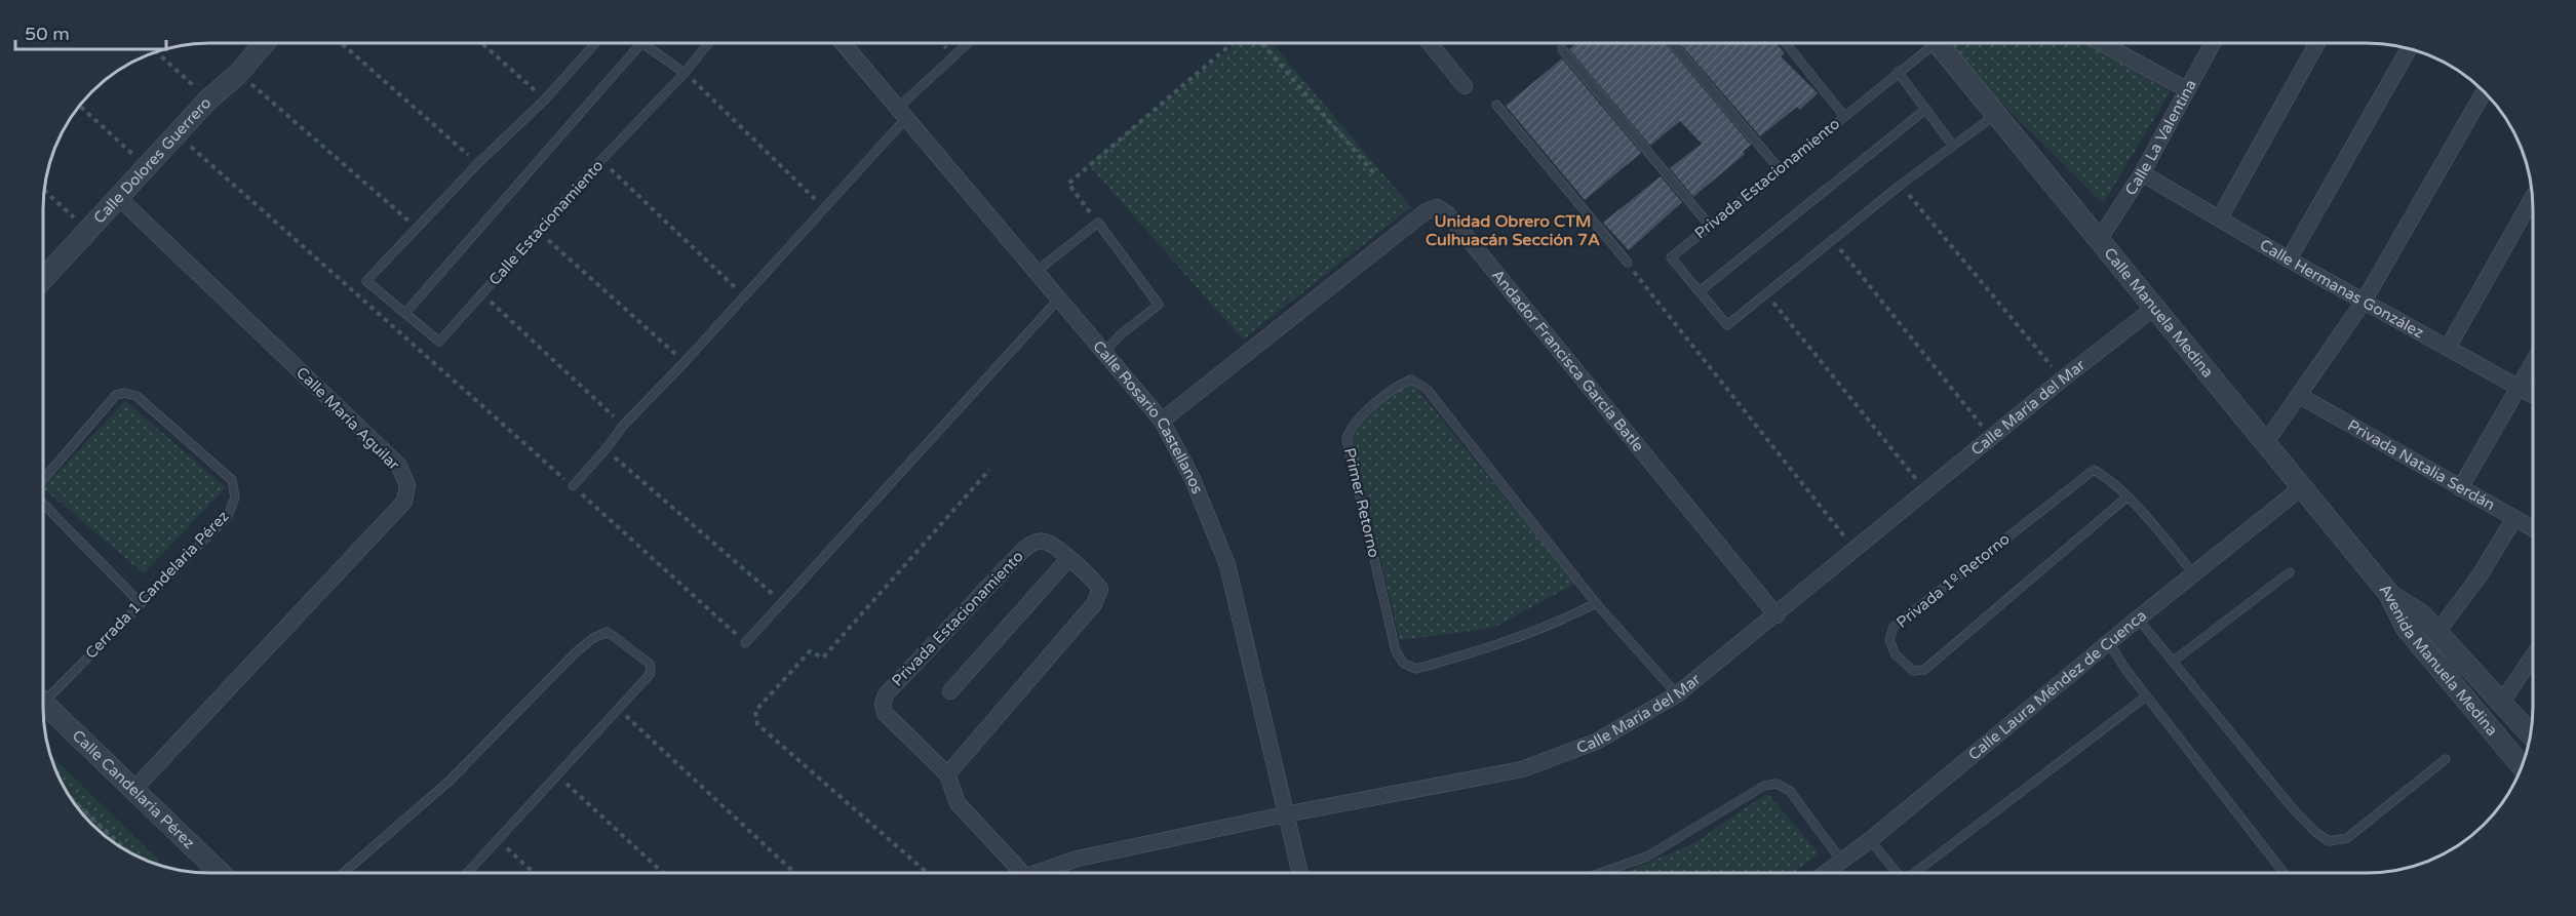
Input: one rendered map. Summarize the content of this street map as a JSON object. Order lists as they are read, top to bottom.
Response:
{
  "streets": {
    "street": [
      "Calle La Valentina",
      "Calle Dolores Guerrero",
      "Privada Estacionamiento",
      "Calle Hermanas González",
      "Calle Manuela Medina",
      "Andador Francisca García Batle",
      "Calle María del Mar",
      "Calle Rosario Castellanos",
      "Calle María Aguilar",
      "Privada Natalia Serdán",
      "Avenida Manuela Medina",
      "Calle Laura Méndez de Cuenca",
      "Calle Candelaria Pérez"
    ],
    "lane": [
      "Calle Estacionamiento",
      "Primer Retorno",
      "Privada 1º Retorno",
      "Cerrada 1 Candelaria Pérez"
    ]
  },
  "crossings": [
    ["Calle La Valentina", "Calle Hermanas González"],
    ["Calle La Valentina", "Calle Manuela Medina"],
    ["Calle Dolores Guerrero", "Calle María Aguilar"],
    ["Privada Estacionamiento", "Calle Manuela Medina"],
    ["Calle Manuela Medina", "Calle María del Mar"],
    ["Calle Manuela Medina", "Avenida Manuela Medina"],
    ["Calle Manuela Medina", "Calle Laura Méndez de Cuenca"],
    ["Andador Francisca García Batle", "Calle María del Mar"],
    ["Andador Francisca García Batle", "Calle Rosario Castellanos"],
    ["Calle María del Mar", "Calle Rosario Castellanos"],
    ["Calle María del Mar", "Primer Retorno"],
    ["Calle María Aguilar", "Calle Candelaria Pérez"],
    ["Privada 1º Retorno", "Calle Laura Méndez de Cuenca"]
  ],
  "districts": ["Unidad Obrero CTM Culhuacán Sección 7A"],
  "scale_bar": "50 m"
}
